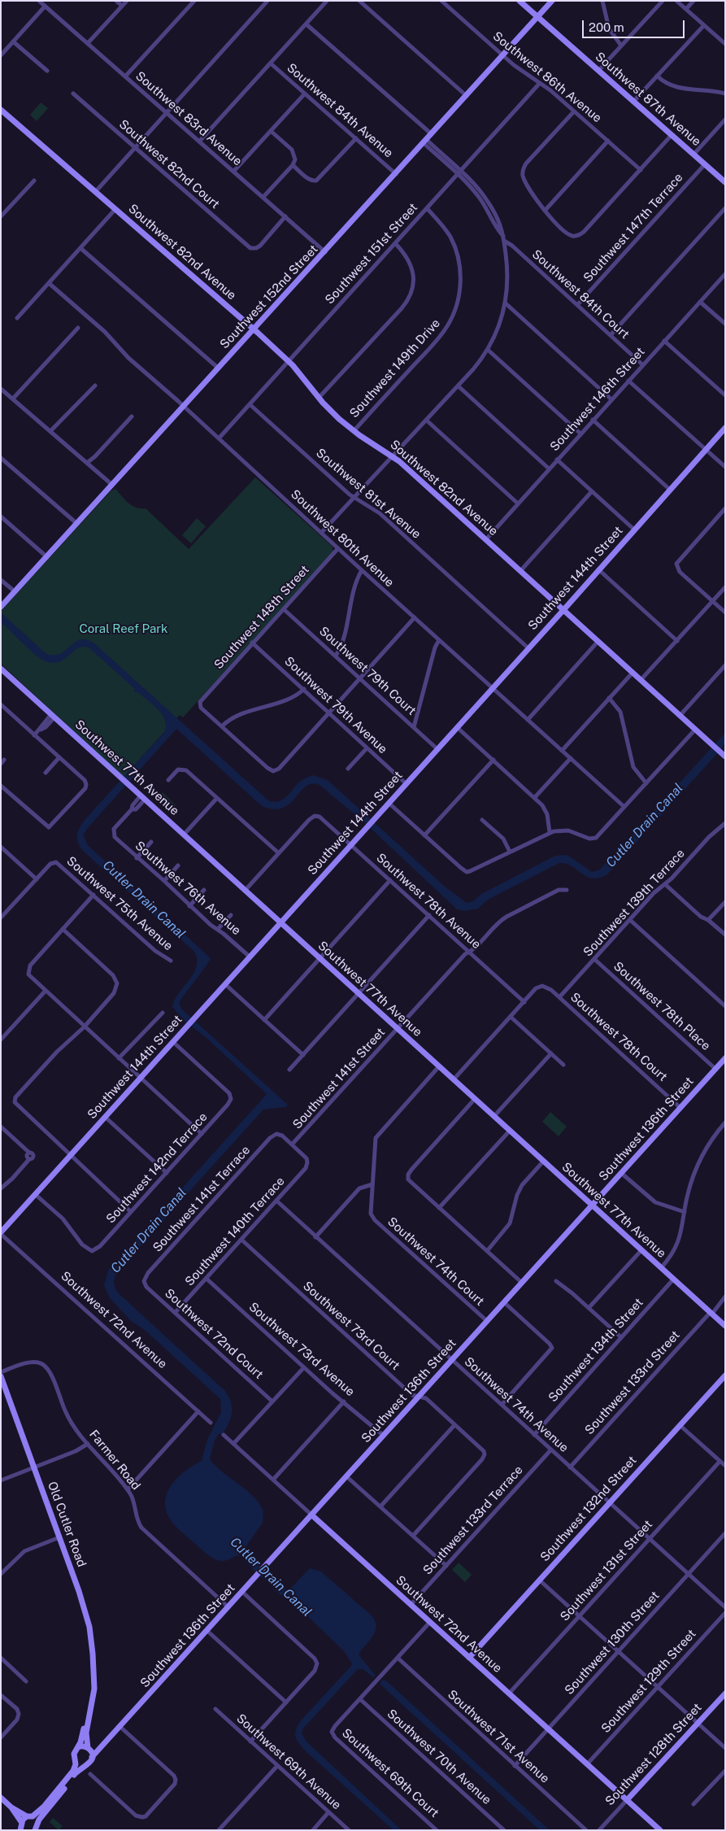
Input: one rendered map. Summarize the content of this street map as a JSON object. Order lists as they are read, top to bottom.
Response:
{
  "streets": {
    "street": [
      "Southwest 86th Avenue",
      "Southwest 87th Avenue",
      "Southwest 84th Avenue",
      "Southwest 83rd Avenue",
      "Southwest 82nd Court",
      "Southwest 147th Terrace",
      "Southwest 82nd Avenue",
      "Southwest 151st Street",
      "Southwest 84th Court",
      "Southwest 152nd Street",
      "Southwest 149th Drive",
      "Southwest 146th Street",
      "Southwest 81st Avenue",
      "Southwest 80th Avenue",
      "Southwest 144th Street",
      "Southwest 148th Street",
      "Southwest 79th Court",
      "Southwest 79th Avenue",
      "Southwest 77th Avenue",
      "Southwest 76th Avenue",
      "Southwest 78th Avenue",
      "Southwest 139th Terrace",
      "Southwest 75th Avenue",
      "Southwest 78th Place",
      "Southwest 78th Court",
      "Southwest 141st Street",
      "Southwest 136th Street",
      "Southwest 142nd Terrace",
      "Southwest 141st Terrace",
      "Southwest 140th Terrace",
      "Southwest 74th Court",
      "Southwest 72nd Avenue",
      "Southwest 73rd Court",
      "Southwest 72nd Court",
      "Southwest 73rd Avenue",
      "Southwest 134th Street",
      "Southwest 133rd Street",
      "Southwest 74th Avenue",
      "Farmer Road",
      "Southwest 132nd Street",
      "Southwest 133rd Terrace",
      "Old Cutler Road",
      "Southwest 131st Street",
      "Southwest 130th Street",
      "Southwest 129th Street",
      "Southwest 71st Avenue",
      "Southwest 128th Street",
      "Southwest 70th Avenue",
      "Southwest 69th Avenue",
      "Southwest 69th Court"
    ]
  },
  "crossings": [
    ["Southwest 86th Avenue", "Southwest 151st Street"],
    ["Southwest 86th Avenue", "Southwest 152nd Street"],
    ["Southwest 87th Avenue", "Southwest 147th Terrace"],
    ["Southwest 87th Avenue", "Southwest 152nd Street"],
    ["Southwest 84th Avenue", "Southwest 152nd Street"],
    ["Southwest 83rd Avenue", "Southwest 82nd Court"],
    ["Southwest 83rd Avenue", "Southwest 152nd Street"],
    ["Southwest 147th Terrace", "Southwest 84th Court"],
    ["Southwest 82nd Avenue", "Southwest 151st Street"],
    ["Southwest 82nd Avenue", "Southwest 152nd Street"],
    ["Southwest 82nd Avenue", "Southwest 149th Drive"],
    ["Southwest 82nd Avenue", "Southwest 146th Street"],
    ["Southwest 82nd Avenue", "Southwest 144th Street"],
    ["Southwest 151st Street", "Southwest 149th Drive"],
    ["Southwest 151st Street", "Southwest 81st Avenue"],
    ["Southwest 151st Street", "Southwest 80th Avenue"],
    ["Southwest 84th Court", "Southwest 146th Street"],
    ["Southwest 152nd Street", "Southwest 80th Avenue"],
    ["Southwest 81st Avenue", "Southwest 144th Street"],
    ["Southwest 80th Avenue", "Southwest 144th Street"],
    ["Southwest 80th Avenue", "Southwest 148th Street"],
    ["Southwest 144th Street", "Southwest 79th Court"],
    ["Southwest 144th Street", "Southwest 79th Avenue"],
    ["Southwest 144th Street", "Southwest 77th Avenue"],
    ["Southwest 144th Street", "Southwest 76th Avenue"],
    ["Southwest 144th Street", "Southwest 78th Avenue"],
    ["Southwest 144th Street", "Southwest 142nd Terrace"],
    ["Southwest 144th Street", "Southwest 72nd Avenue"],
    ["Southwest 148th Street", "Southwest 79th Court"],
    ["Southwest 148th Street", "Southwest 79th Avenue"],
    ["Southwest 77th Avenue", "Southwest 76th Avenue"],
    ["Southwest 77th Avenue", "Southwest 141st Street"],
    ["Southwest 77th Avenue", "Southwest 136th Street"],
    ["Southwest 77th Avenue", "Southwest 134th Street"],
    ["Southwest 77th Avenue", "Southwest 133rd Street"],
    ["Southwest 78th Avenue", "Southwest 78th Court"],
    ["Southwest 78th Avenue", "Southwest 141st Street"],
    ["Southwest 139th Terrace", "Southwest 78th Place"],
    ["Southwest 139th Terrace", "Southwest 78th Court"],
    ["Southwest 78th Place", "Southwest 136th Street"],
    ["Southwest 78th Court", "Southwest 136th Street"],
    ["Southwest 141st Street", "Southwest 141st Terrace"],
    ["Southwest 141st Street", "Southwest 140th Terrace"],
    ["Southwest 136th Street", "Southwest 74th Court"],
    ["Southwest 136th Street", "Southwest 72nd Avenue"],
    ["Southwest 136th Street", "Southwest 73rd Court"],
    ["Southwest 136th Street", "Southwest 73rd Avenue"],
    ["Southwest 136th Street", "Southwest 74th Avenue"],
    ["Southwest 136th Street", "Farmer Road"],
    ["Southwest 141st Terrace", "Southwest 140th Terrace"],
    ["Southwest 141st Terrace", "Southwest 72nd Court"],
    ["Southwest 140th Terrace", "Southwest 73rd Court"],
    ["Southwest 140th Terrace", "Southwest 72nd Court"],
    ["Southwest 140th Terrace", "Southwest 73rd Avenue"],
    ["Southwest 140th Terrace", "Southwest 74th Avenue"],
    ["Southwest 72nd Avenue", "Southwest 132nd Street"],
    ["Southwest 72nd Avenue", "Southwest 133rd Terrace"],
    ["Southwest 72nd Avenue", "Southwest 131st Street"],
    ["Southwest 72nd Avenue", "Southwest 130th Street"],
    ["Southwest 72nd Avenue", "Southwest 129th Street"],
    ["Southwest 72nd Avenue", "Southwest 128th Street"],
    ["Southwest 134th Street", "Southwest 74th Avenue"],
    ["Southwest 133rd Street", "Southwest 74th Avenue"],
    ["Southwest 74th Avenue", "Southwest 132nd Street"],
    ["Southwest 74th Avenue", "Southwest 133rd Terrace"],
    ["Southwest 74th Avenue", "Southwest 131st Street"],
    ["Southwest 74th Avenue", "Southwest 130th Street"],
    ["Southwest 130th Street", "Southwest 71st Avenue"],
    ["Southwest 70th Avenue", "Southwest 69th Court"]
  ],
  "water": ["Cutler Drain Canal"],
  "parks": ["Coral Reef Park"],
  "scale_bar": "200 m"
}
